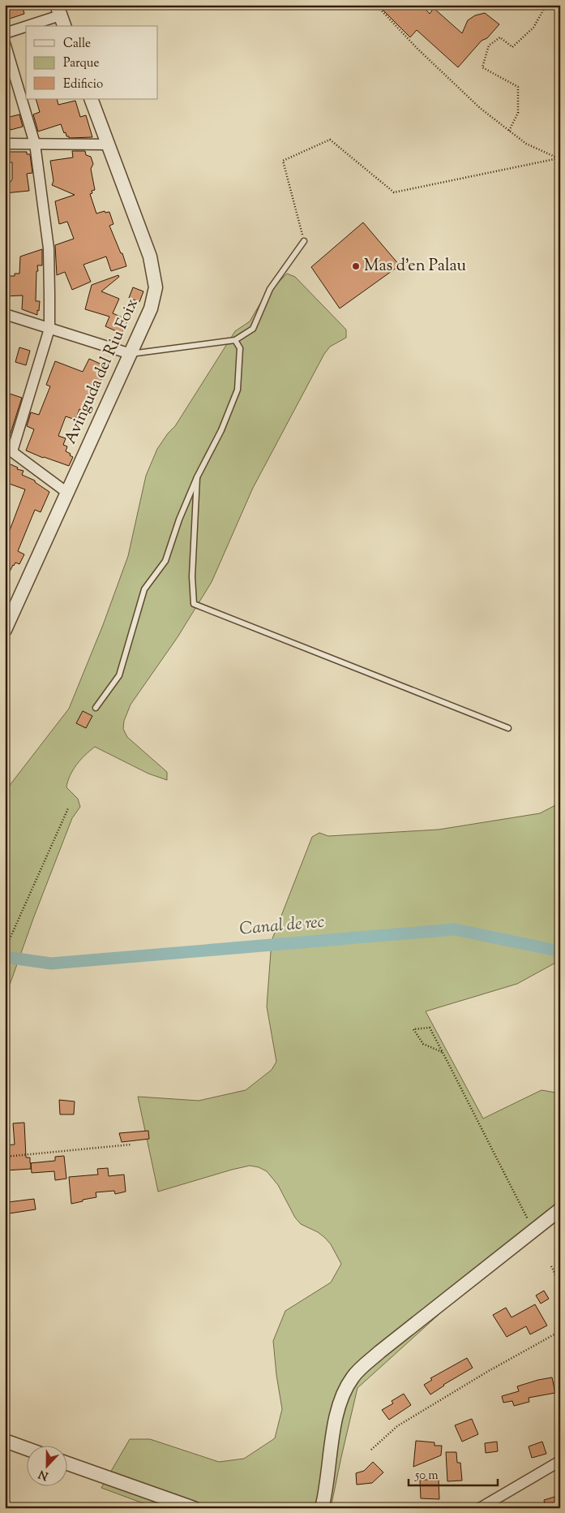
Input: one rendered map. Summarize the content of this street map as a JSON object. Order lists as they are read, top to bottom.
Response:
{
  "streets": {
    "street": ["Avinguda del Riu Foix"]
  },
  "water": ["Canal de rec"],
  "places": ["Mas d'en Palau"],
  "legend": ["Calle", "Parque", "Edificio"],
  "scale_bar": "50 m",
  "north": "bottom"
}
